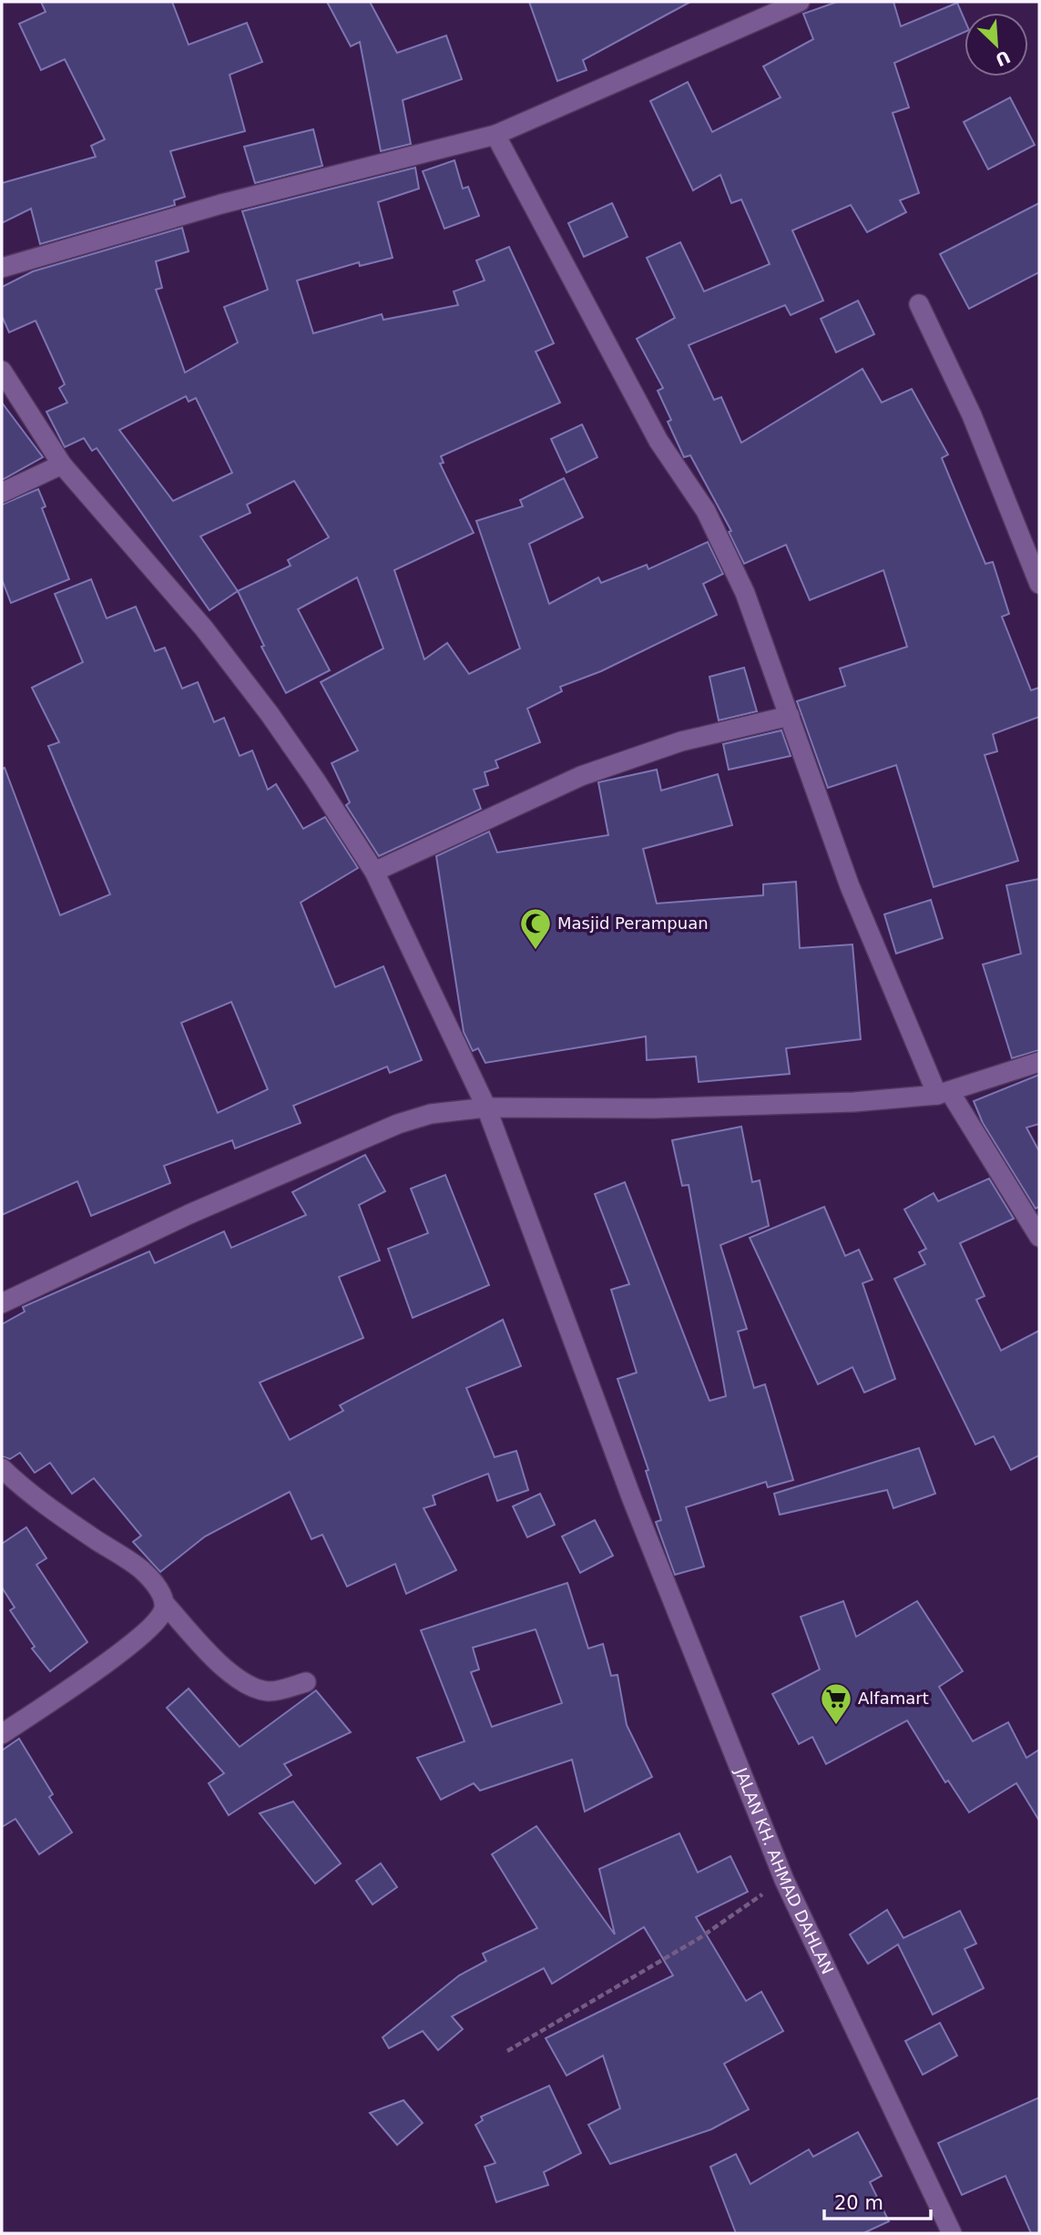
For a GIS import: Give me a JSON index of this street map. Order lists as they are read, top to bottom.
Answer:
{
  "streets": {
    "street": ["JALAN KH. AHMAD DAHLAN"]
  },
  "places": {
    "mosque": ["Masjid Perampuan"],
    "supermarket": ["Alfamart"]
  },
  "scale_bar": "20 m",
  "north": "bottom right"
}
